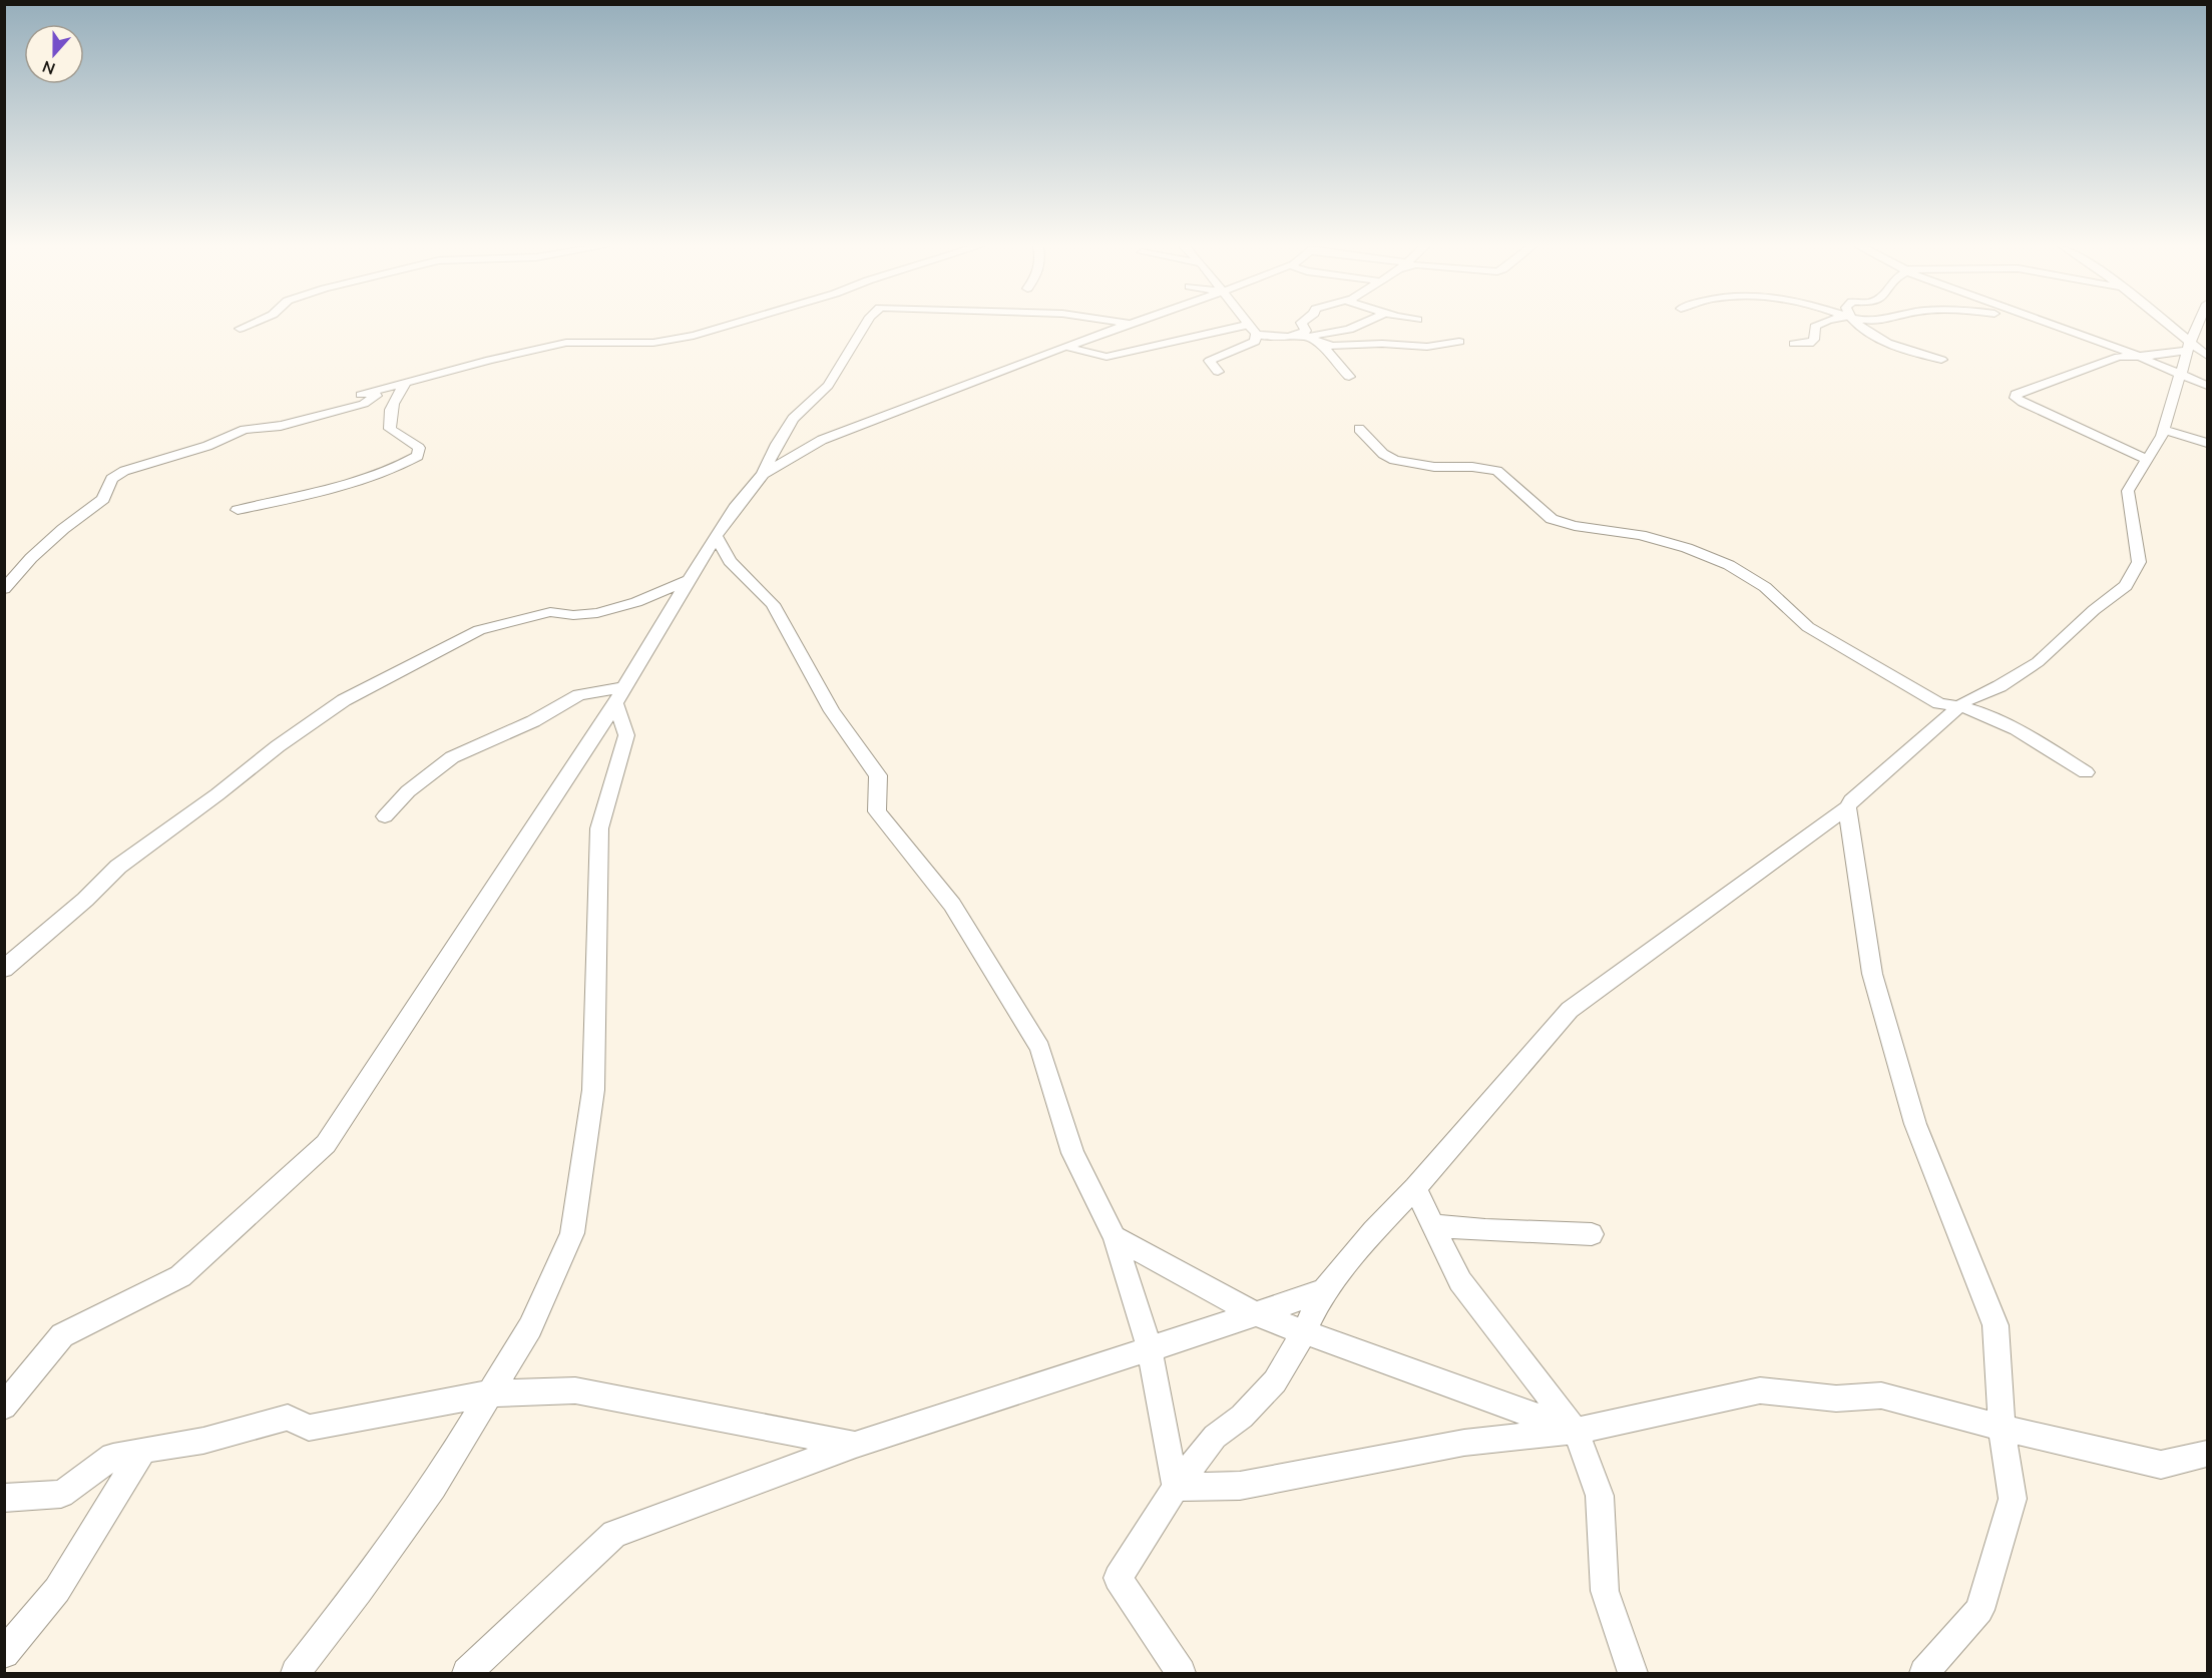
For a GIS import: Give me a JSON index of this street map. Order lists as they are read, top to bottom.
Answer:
{
  "north": "bottom"
}
